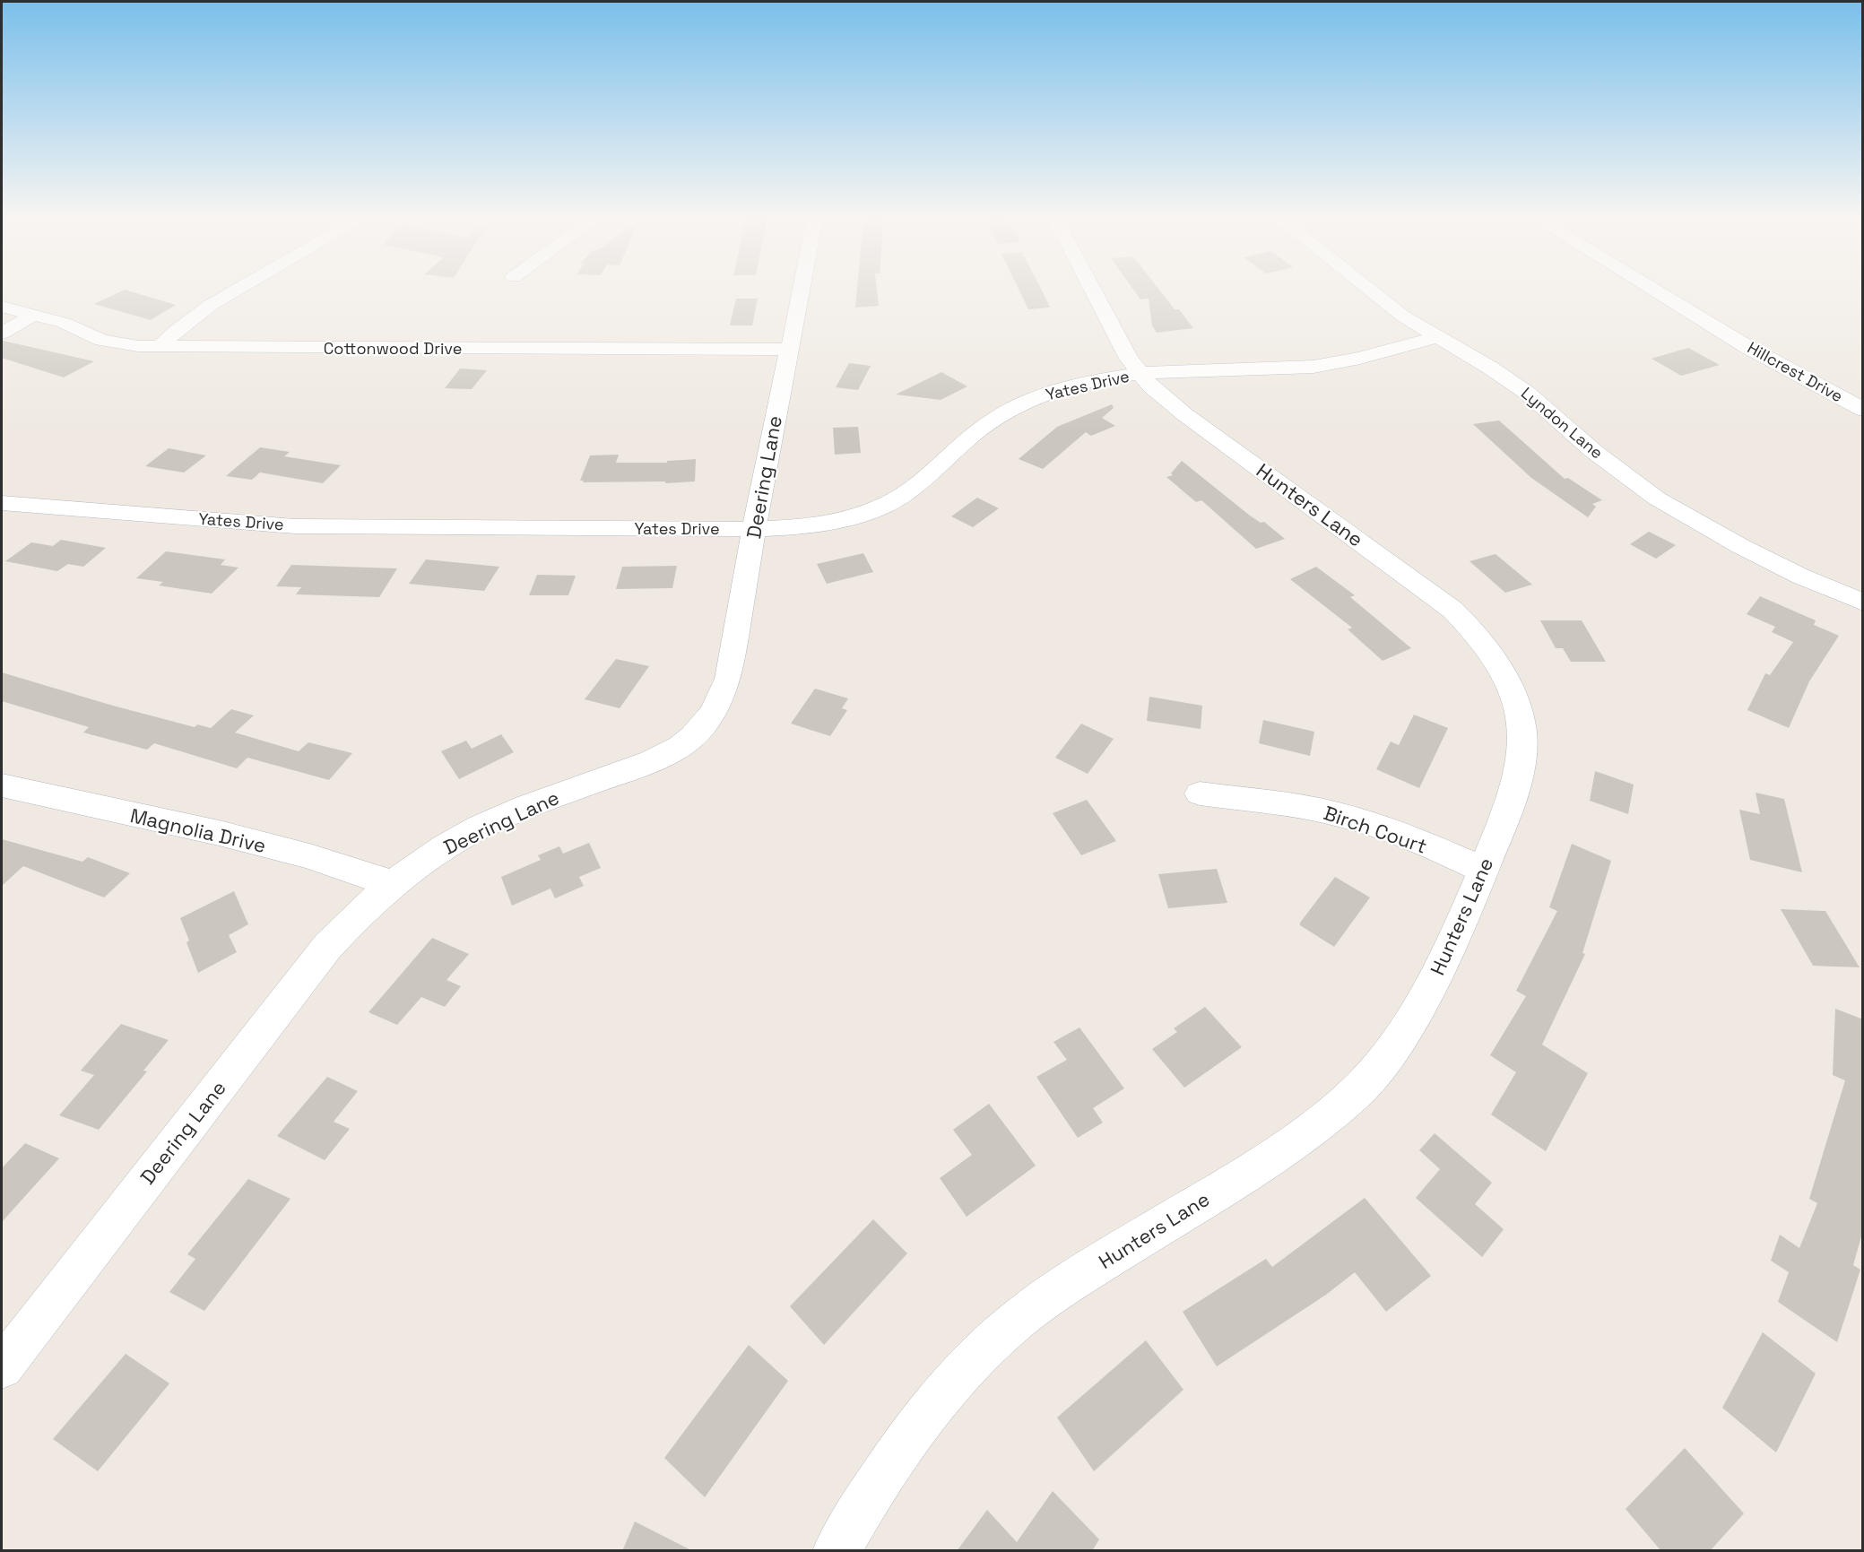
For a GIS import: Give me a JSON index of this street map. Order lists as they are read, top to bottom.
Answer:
{
  "streets": {
    "street": [
      "Cottonwood Drive",
      "Hillcrest Drive",
      "Yates Drive",
      "Lyndon Lane",
      "Deering Lane",
      "Hunters Lane",
      "Birch Court",
      "Magnolia Drive"
    ]
  },
  "crossings": [
    ["Cottonwood Drive", "Deering Lane"],
    ["Yates Drive", "Lyndon Lane"],
    ["Yates Drive", "Deering Lane"],
    ["Yates Drive", "Hunters Lane"],
    ["Deering Lane", "Magnolia Drive"],
    ["Hunters Lane", "Birch Court"]
  ]
}
